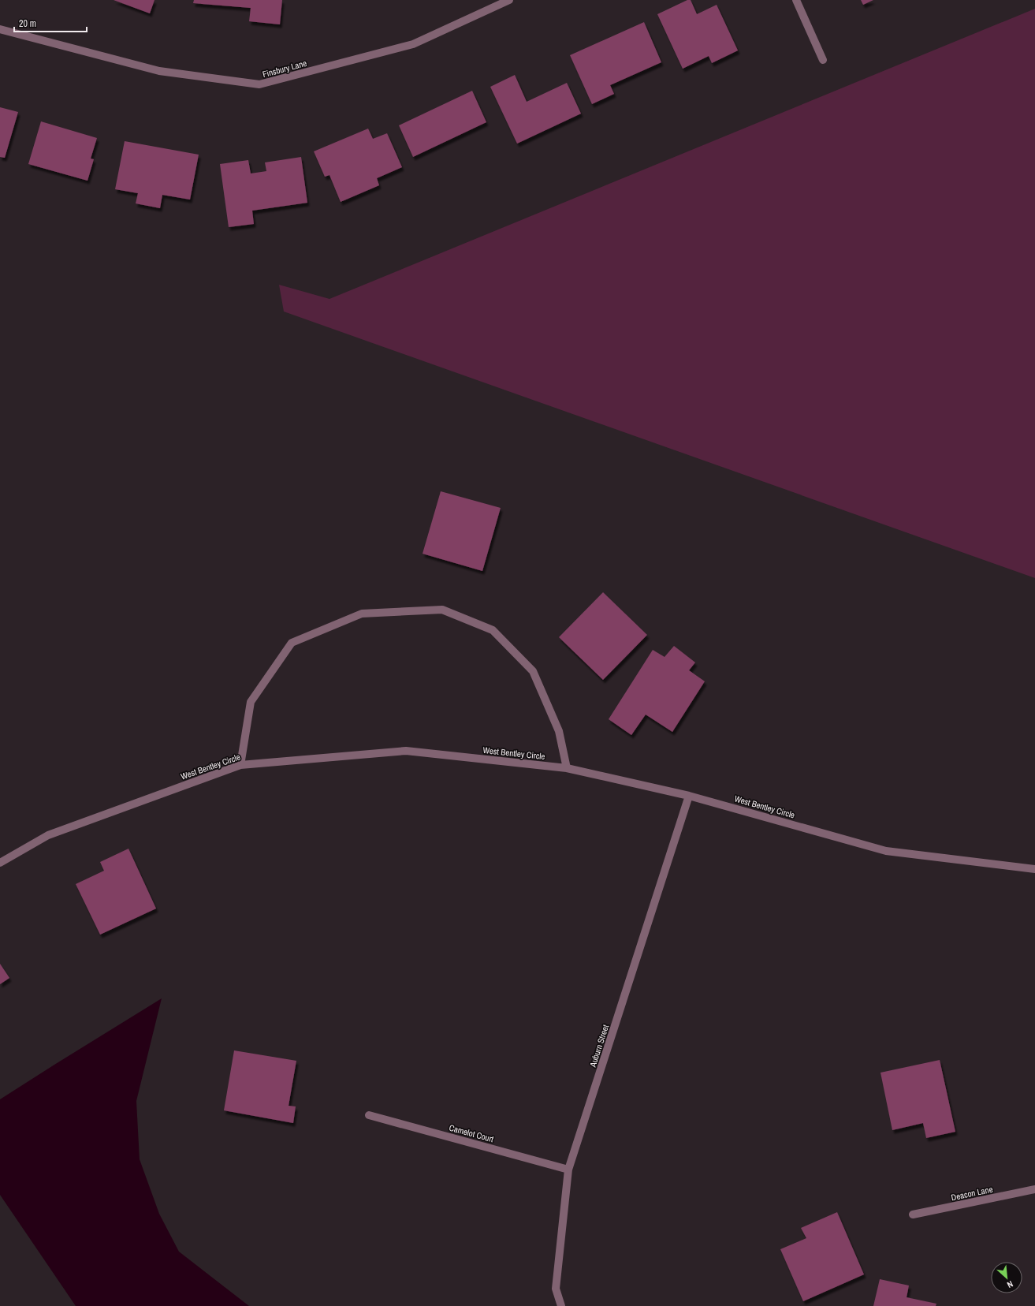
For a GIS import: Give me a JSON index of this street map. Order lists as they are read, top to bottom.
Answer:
{
  "streets": {
    "street": [
      "Finsbury Lane",
      "West Bentley Circle",
      "Auburn Street",
      "Camelot Court",
      "Deacon Lane"
    ]
  },
  "crossings": [
    ["West Bentley Circle", "Auburn Street"],
    ["Auburn Street", "Camelot Court"]
  ],
  "scale_bar": "20 m",
  "north": "bottom right"
}
